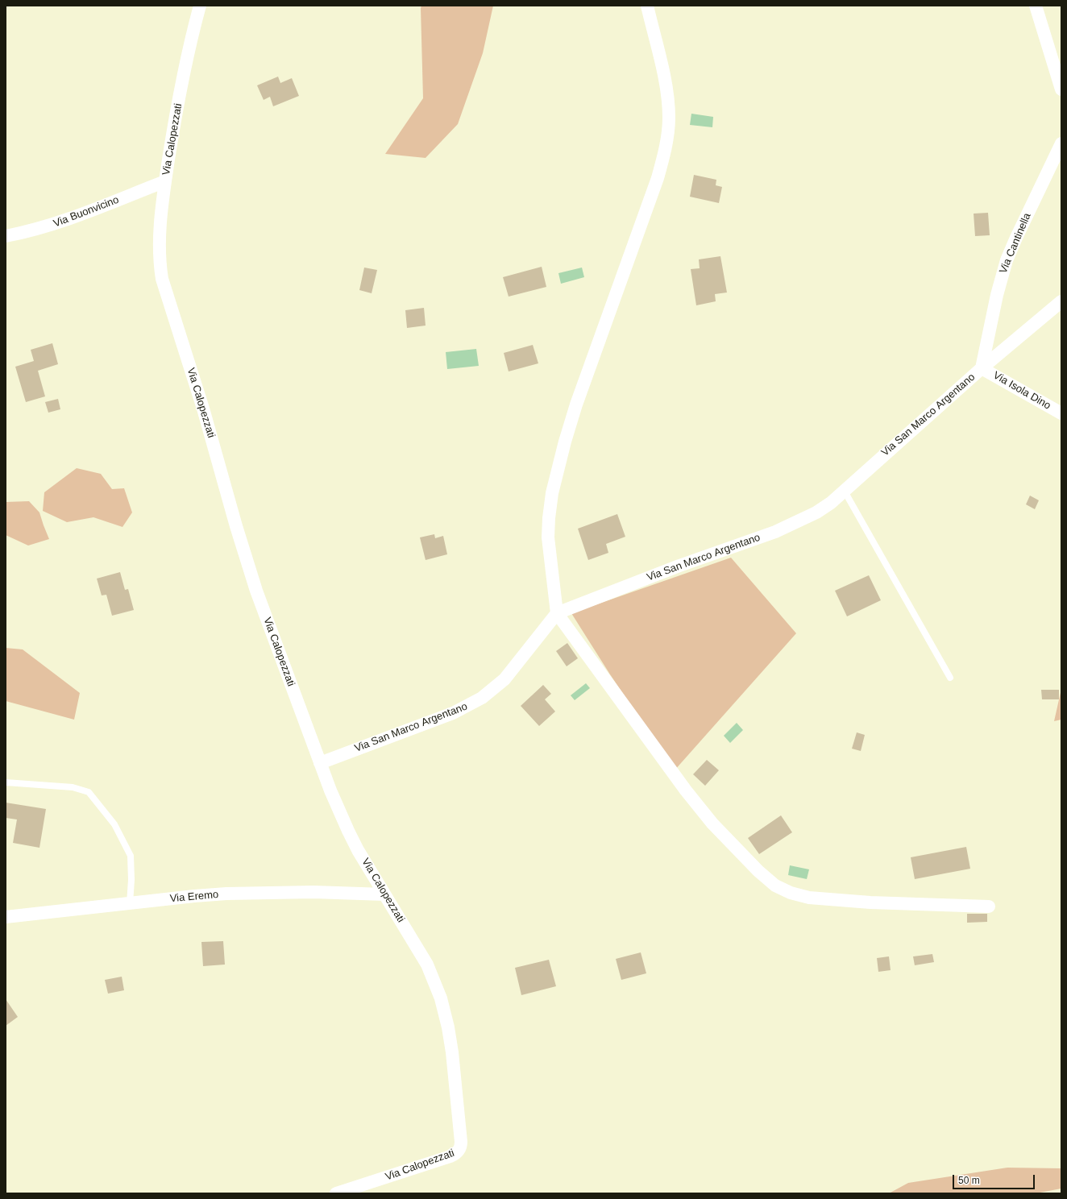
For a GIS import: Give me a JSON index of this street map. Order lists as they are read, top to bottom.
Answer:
{
  "streets": {
    "street": [
      "Via Calopezzati",
      "Via Buonvicino",
      "Via Cantinella",
      "Via Isola Dino",
      "Via San Marco Argentano",
      "Via Eremo"
    ]
  },
  "crossings": [
    ["Via Calopezzati", "Via Buonvicino"],
    ["Via Calopezzati", "Via San Marco Argentano"],
    ["Via Calopezzati", "Via Eremo"],
    ["Via Cantinella", "Via Isola Dino"],
    ["Via Cantinella", "Via San Marco Argentano"],
    ["Via Isola Dino", "Via San Marco Argentano"]
  ],
  "scale_bar": "50 m"
}
